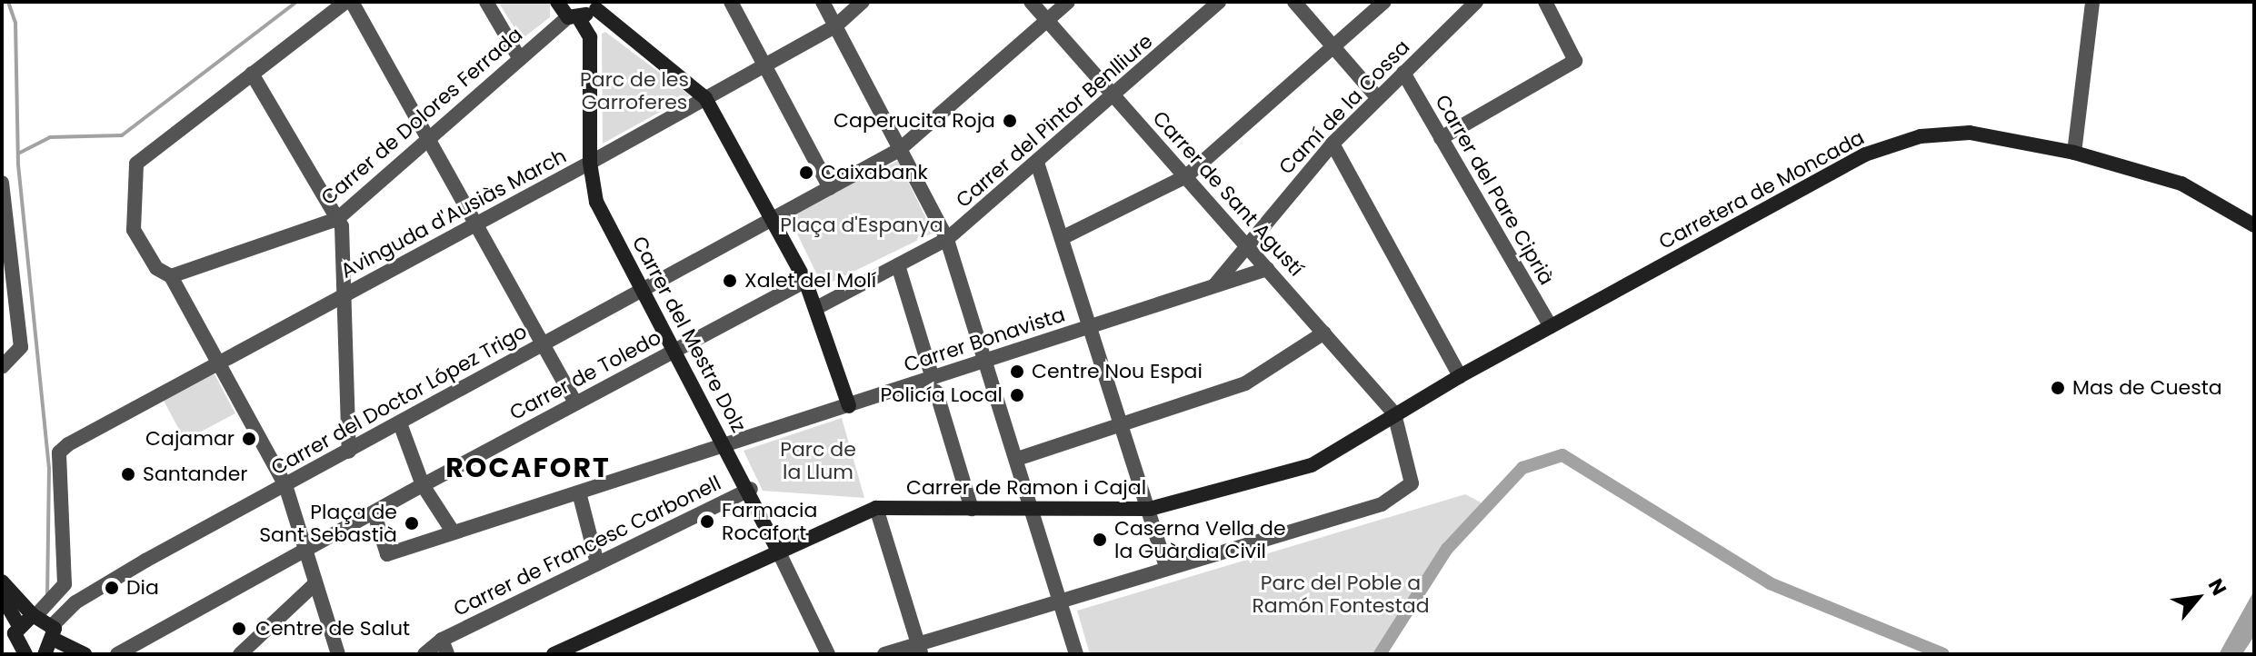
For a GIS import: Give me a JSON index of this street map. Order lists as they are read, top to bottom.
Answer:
{
  "streets": {
    "street": [
      "Camí de la Cossa",
      "Carrer de Dolores Ferrada",
      "Carrer del Pintor Benlliure",
      "Carrer del Pare Ciprià",
      "Carretera de Moncada",
      "Carrer de Sant Agustí",
      "Avinguda d'Ausiàs March",
      "Carrer del Mestre Dolz",
      "Carrer Bonavista",
      "Carrer de Toledo",
      "Carrer del Doctor López Trigo",
      "Carrer de Ramon i Cajal",
      "Carrer de Francesc Carbonell"
    ]
  },
  "crossings": [
    ["Camí de la Cossa", "Carrer del Pare Ciprià"],
    ["Camí de la Cossa", "Carrer de Sant Agustí"],
    ["Carrer de Dolores Ferrada", "Carrer del Mestre Dolz"],
    ["Carrer del Pintor Benlliure", "Carrer de Sant Agustí"],
    ["Carrer del Pare Ciprià", "Carretera de Moncada"],
    ["Carretera de Moncada", "Carrer de Sant Agustí"],
    ["Carretera de Moncada", "Carrer de Ramon i Cajal"],
    ["Carrer de Sant Agustí", "Carrer Bonavista"],
    ["Carrer de Sant Agustí", "Carrer de Ramon i Cajal"],
    ["Avinguda d'Ausiàs March", "Carrer del Mestre Dolz"],
    ["Carrer del Mestre Dolz", "Carrer Bonavista"],
    ["Carrer del Mestre Dolz", "Carrer de Toledo"],
    ["Carrer del Mestre Dolz", "Carrer del Doctor López Trigo"],
    ["Carrer del Mestre Dolz", "Carrer de Ramon i Cajal"],
    ["Carrer del Mestre Dolz", "Carrer de Francesc Carbonell"]
  ],
  "districts": ["ROCAFORT"],
  "parks": [
    "Parc de les Garroferes",
    "Plaça d'Espanya",
    "Parc de la Llum",
    "Parc del Poble a Ramón Fontestad"
  ],
  "places": [
    "Caperucita Roja",
    "Caixabank",
    "Xalet del Molí",
    "Centre Nou Espai",
    "Mas de Cuesta",
    "Policía Local",
    "Cajamar",
    "Santander",
    "Farmacia Rocafort",
    "Plaça de Sant Sebastià",
    "Caserna Vella de la Guàrdia Civil",
    "Dia",
    "Centre de Salut"
  ],
  "north": "top right"
}
